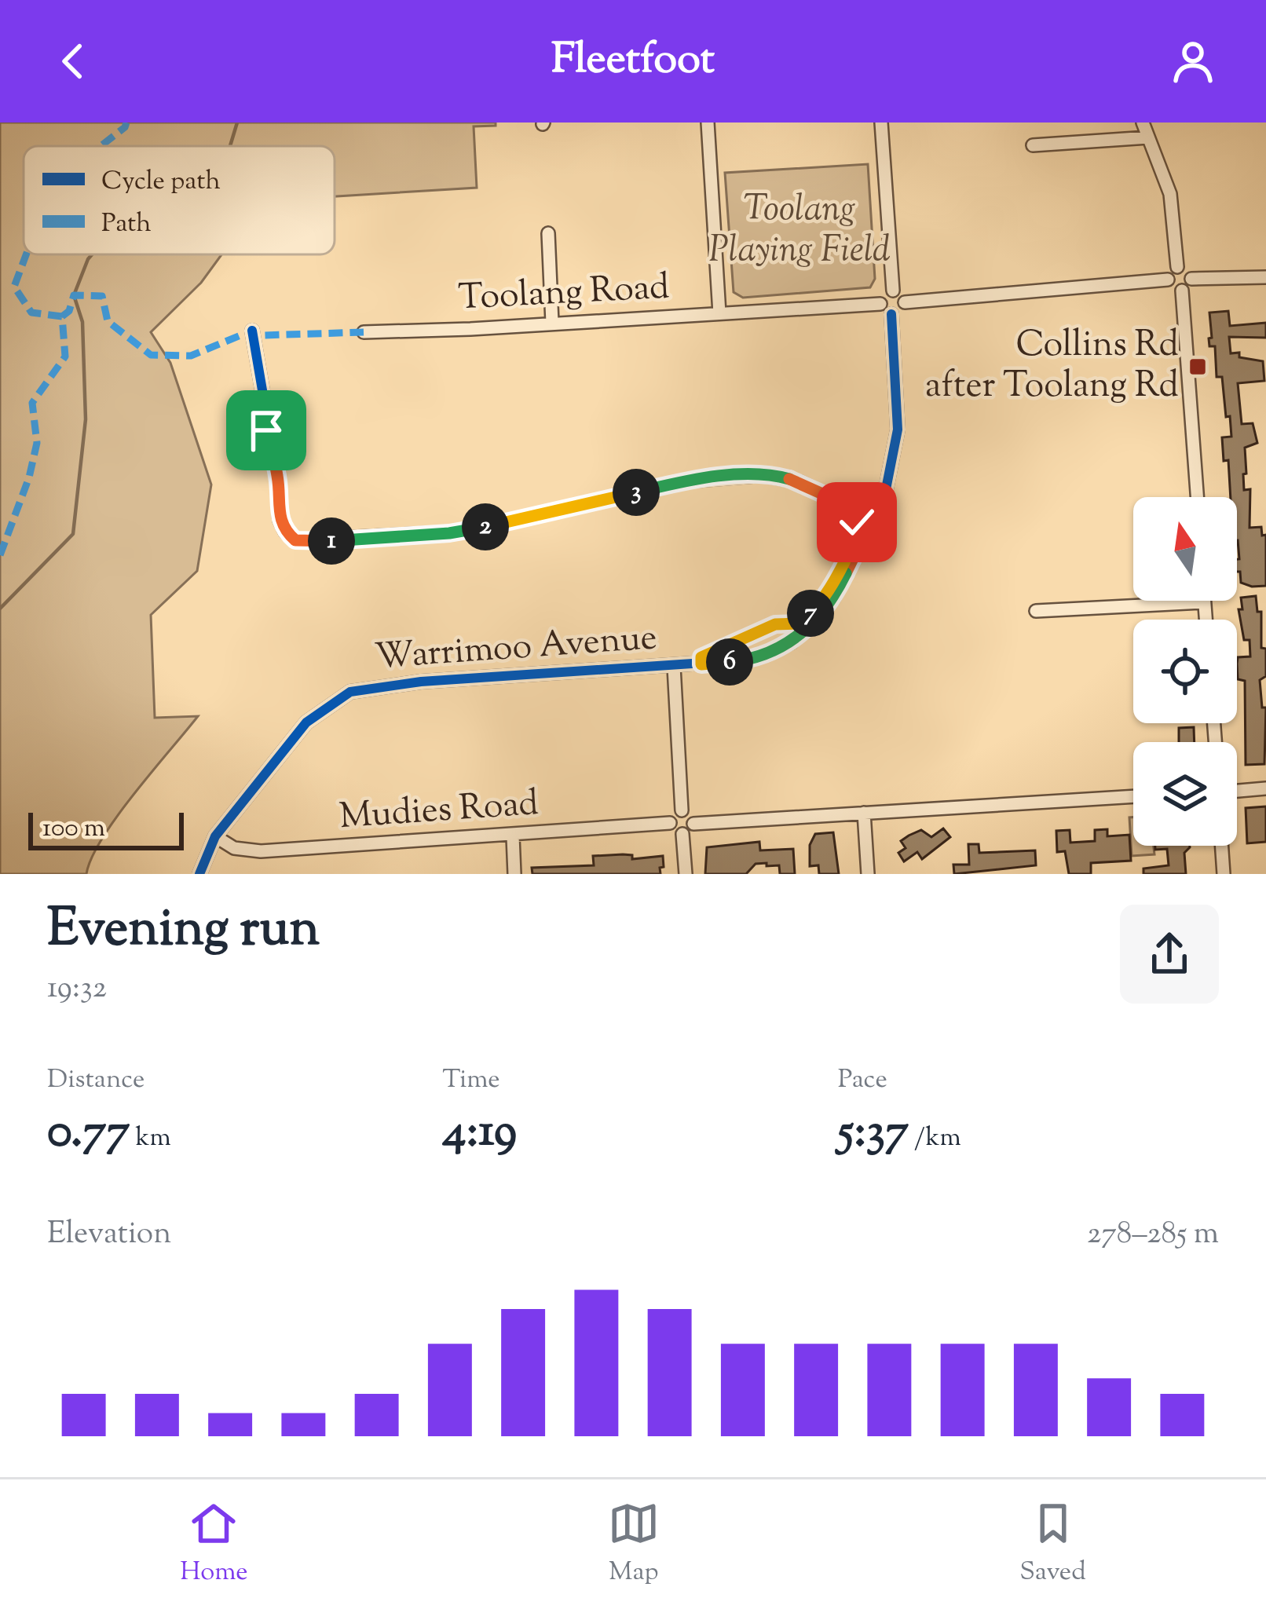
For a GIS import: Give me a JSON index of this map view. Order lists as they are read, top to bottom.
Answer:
{
  "streets": {
    "street": ["Toolang Road", "Warrimoo Avenue", "Mudies Road"]
  },
  "crossings": [
    ["Toolang Road", "Warrimoo Avenue"],
    ["Warrimoo Avenue", "Mudies Road"]
  ],
  "parks": ["Toolang Playing Field"],
  "places": {
    "transit": ["Collins Rd after Toolang Rd"]
  },
  "legend": ["Cycle path", "Path"],
  "scale_bar": "100 m",
  "north": "top",
  "page": {
    "header": "Fleetfoot",
    "pins": [
      "3",
      "2",
      "1",
      "7",
      "6"
    ],
    "scale": "100 m",
    "heading": ["Evening run", "19:32"],
    "stats": [
      ["Distance", "0.77 km"],
      ["Time", "4:19"],
      ["Pace", "5:37 /km"]
    ],
    "chart": ["Elevation", "278–285 m"],
    "tabs": ["Home", "Map", "Saved"]
  }
}
